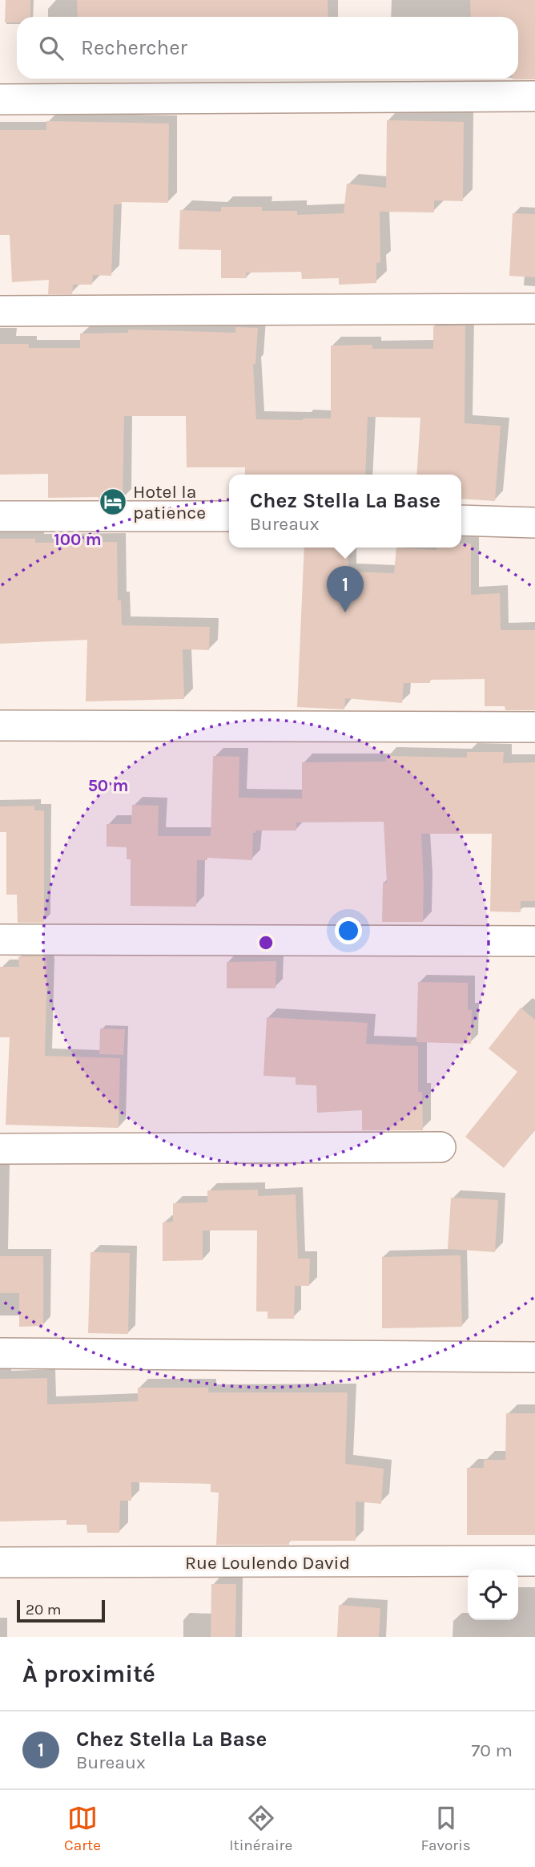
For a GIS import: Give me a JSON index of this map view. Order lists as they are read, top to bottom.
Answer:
{
  "streets": {
    "street": ["Rue Loulendo David"]
  },
  "places": {
    "hotel": ["Hotel la patience"]
  },
  "scale_bar": "20 m",
  "page": {
    "search": "Rechercher",
    "popup": ["Chez Stella La Base", "Bureaux"],
    "pins": "1",
    "scale": "20 m",
    "heading": "À proximité",
    "list": [
      {
        "mark": "1",
        "name": "Chez Stella La Base",
        "note": "Bureaux",
        "value": "70 m"
      }
    ],
    "nav": ["Carte", "Itinéraire", "Favoris"]
  },
  "rings": ["100 m", "50 m"]
}
